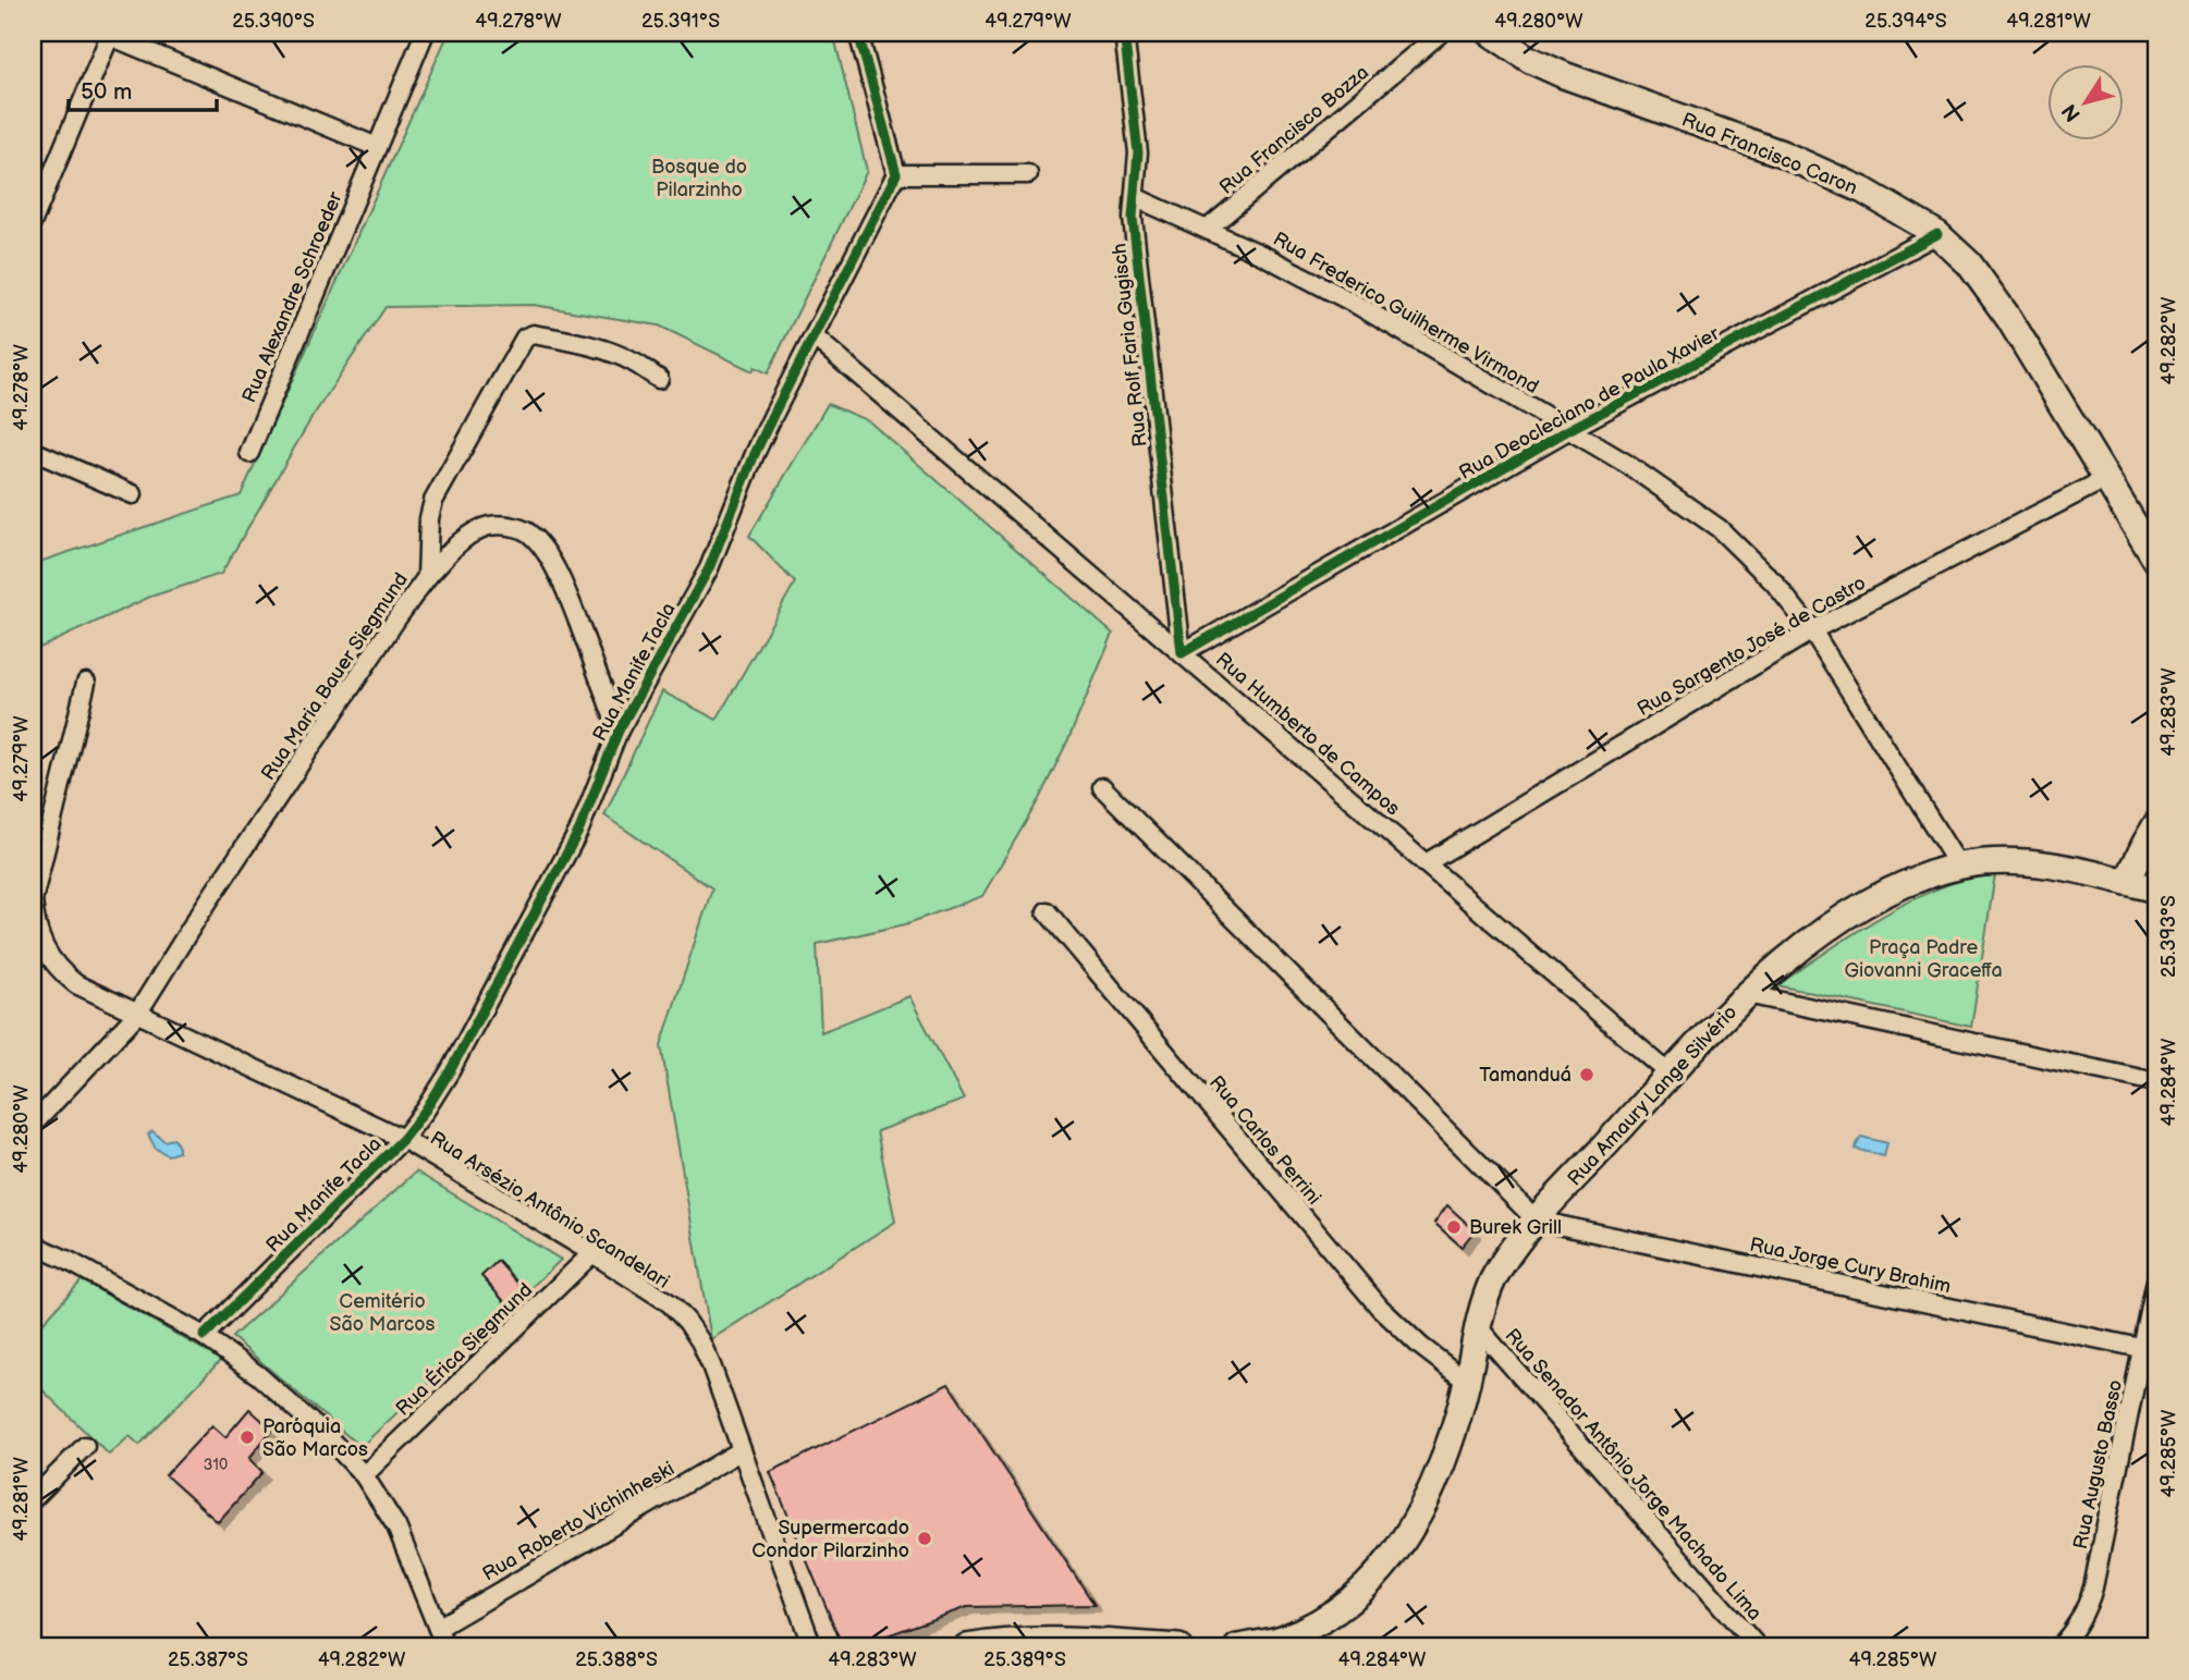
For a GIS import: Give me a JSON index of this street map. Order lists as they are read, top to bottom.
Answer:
{
  "streets": {
    "main road": ["Rua Francisco Caron", "Rua Amaury Lange Silvério"],
    "street": [
      "Rua Francisco Bozza",
      "Rua Alexandre Schroeder",
      "Rua Frederico Guilherme Virmond",
      "Rua Rolf Faria Gugisch",
      "Rua Deocleciano de Paula Xavier",
      "Rua Sargento José de Castro",
      "Rua Manife Tacla",
      "Rua Maria Bauer Siegmund",
      "Rua Humberto de Campos",
      "Rua Carlos Perrini",
      "Rua Arsézio Antônio Scandelari",
      "Rua Jorge Cury Brahim",
      "Rua Érica Siegmund",
      "Rua Augusto Basso",
      "Rua Senador Antônio Jorge Machado Lima",
      "Rua Roberto Vichinheski"
    ]
  },
  "crossings": [
    ["Rua Francisco Bozza", "Rua Frederico Guilherme Virmond"],
    ["Rua Francisco Caron", "Rua Deocleciano de Paula Xavier"],
    ["Rua Francisco Caron", "Rua Sargento José de Castro"],
    ["Rua Frederico Guilherme Virmond", "Rua Rolf Faria Gugisch"],
    ["Rua Frederico Guilherme Virmond", "Rua Deocleciano de Paula Xavier"],
    ["Rua Frederico Guilherme Virmond", "Rua Sargento José de Castro"],
    ["Rua Frederico Guilherme Virmond", "Rua Amaury Lange Silvério"],
    ["Rua Rolf Faria Gugisch", "Rua Deocleciano de Paula Xavier"],
    ["Rua Rolf Faria Gugisch", "Rua Humberto de Campos"],
    ["Rua Deocleciano de Paula Xavier", "Rua Humberto de Campos"],
    ["Rua Sargento José de Castro", "Rua Humberto de Campos"],
    ["Rua Manife Tacla", "Rua Humberto de Campos"],
    ["Rua Manife Tacla", "Rua Arsézio Antônio Scandelari"],
    ["Rua Maria Bauer Siegmund", "Rua Arsézio Antônio Scandelari"],
    ["Rua Humberto de Campos", "Rua Amaury Lange Silvério"],
    ["Rua Amaury Lange Silvério", "Rua Carlos Perrini"],
    ["Rua Amaury Lange Silvério", "Rua Jorge Cury Brahim"],
    ["Rua Amaury Lange Silvério", "Rua Senador Antônio Jorge Machado Lima"],
    ["Rua Arsézio Antônio Scandelari", "Rua Érica Siegmund"],
    ["Rua Arsézio Antônio Scandelari", "Rua Roberto Vichinheski"],
    ["Rua Jorge Cury Brahim", "Rua Augusto Basso"]
  ],
  "parks": ["Bosque do Pilarzinho", "Praça Padre Giovanni Graceffa", "Cemitério São Marcos"],
  "places": [
    "Tamanduá",
    "Burek Grill",
    "Paróquia São Marcos",
    "Supermercado Condor Pilarzinho"
  ],
  "house_numbers": ["310"],
  "scale_bar": "50 m",
  "north": "bottom left",
  "coordinates": [
    "25.390°S",
    "49.278°W",
    "25.391°S",
    "49.279°W",
    "49.280°W",
    "25.394°S",
    "49.281°W",
    "49.282°W",
    "49.283°W",
    "25.393°S",
    "49.284°W",
    "49.285°W",
    "25.387°S",
    "25.388°S",
    "25.389°S"
  ]
}
